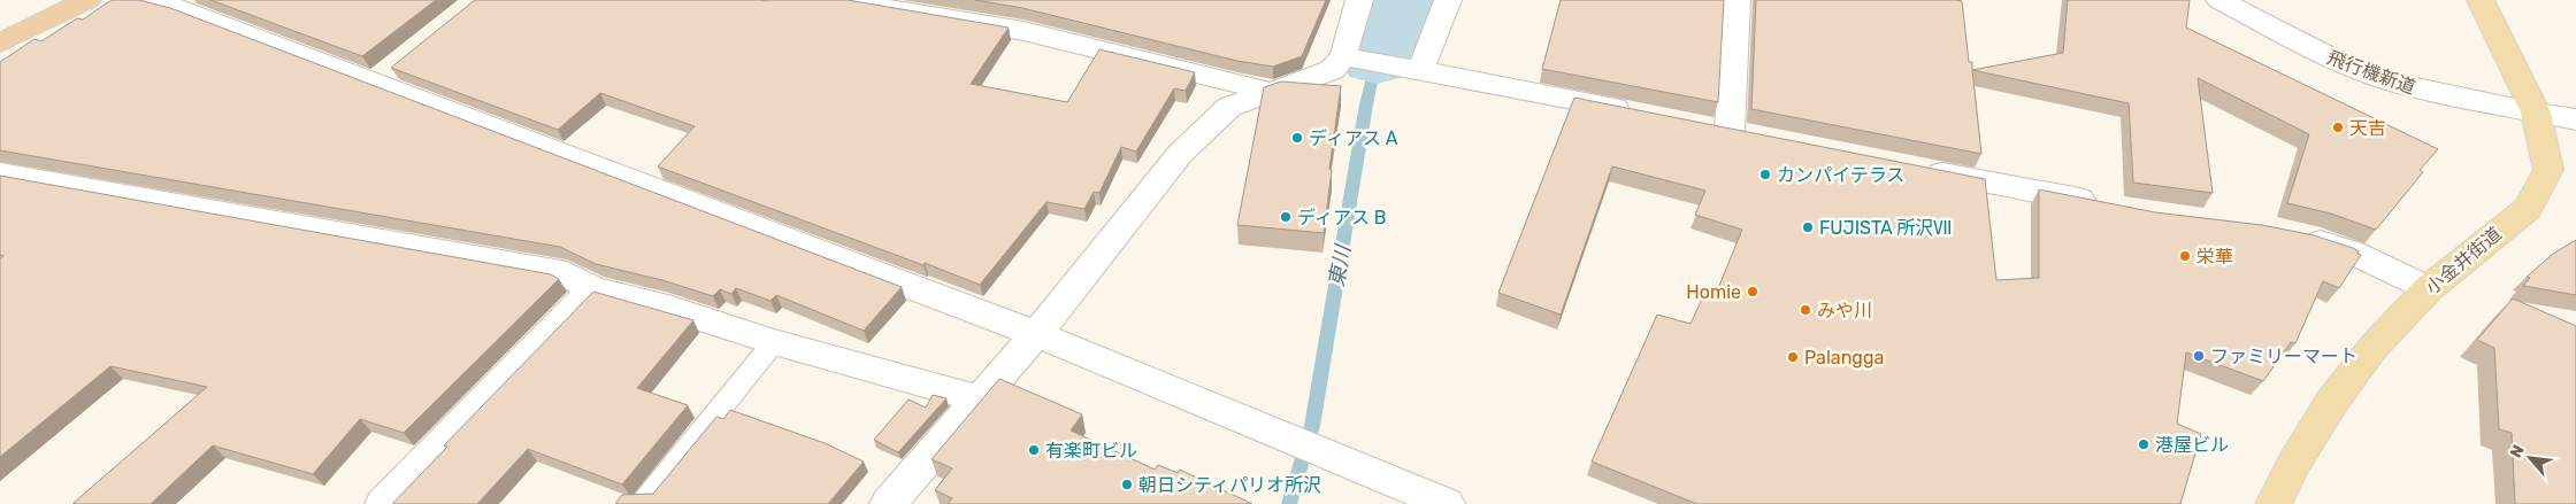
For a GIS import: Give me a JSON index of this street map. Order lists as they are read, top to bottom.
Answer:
{
  "streets": {
    "main road": ["小金井街道"],
    "street": ["飛行機新道"]
  },
  "crossings": [
    ["飛行機新道", "小金井街道"]
  ],
  "water": ["東川"],
  "places": [
    "天吉",
    "ディアス A",
    "カンパイテラス",
    "ディアス B",
    "FUJISTA 所沢Ⅶ",
    "栄華",
    "Homie",
    "みや川",
    "ファミリーマート",
    "Palangga",
    "港屋ビル",
    "有楽町ビル",
    "朝日シティパリオ所沢"
  ],
  "north": "top left"
}
